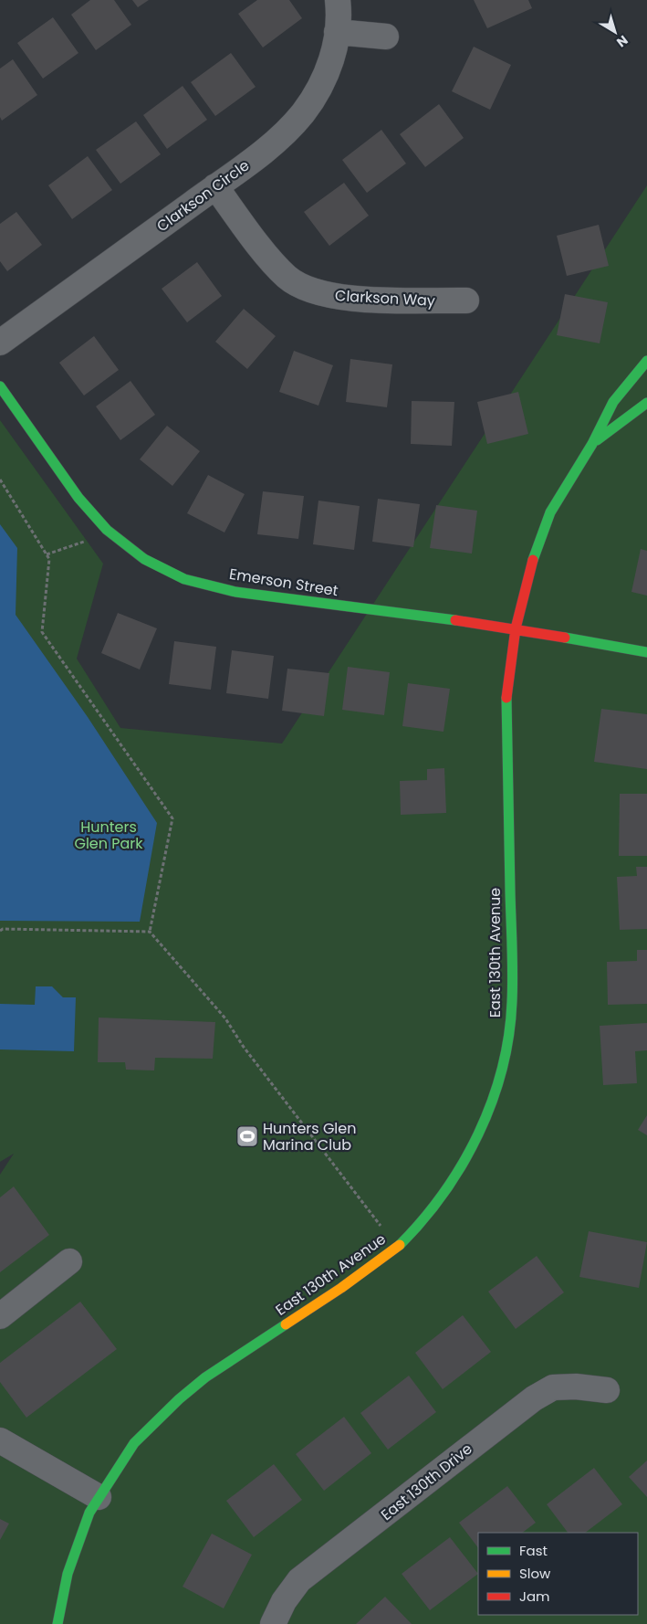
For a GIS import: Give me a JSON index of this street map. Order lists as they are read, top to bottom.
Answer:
{
  "streets": {
    "street": [
      "Clarkson Circle",
      "Clarkson Way",
      "Emerson Street",
      "East 130th Avenue",
      "East 130th Drive"
    ]
  },
  "crossings": [
    ["Clarkson Circle", "Clarkson Way"],
    ["Emerson Street", "East 130th Avenue"]
  ],
  "parks": ["Hunters Glen Park"],
  "places": {
    "sports": ["Hunters Glen Marina Club"]
  },
  "legend": ["Fast", "Slow", "Jam"],
  "north": "bottom right"
}
